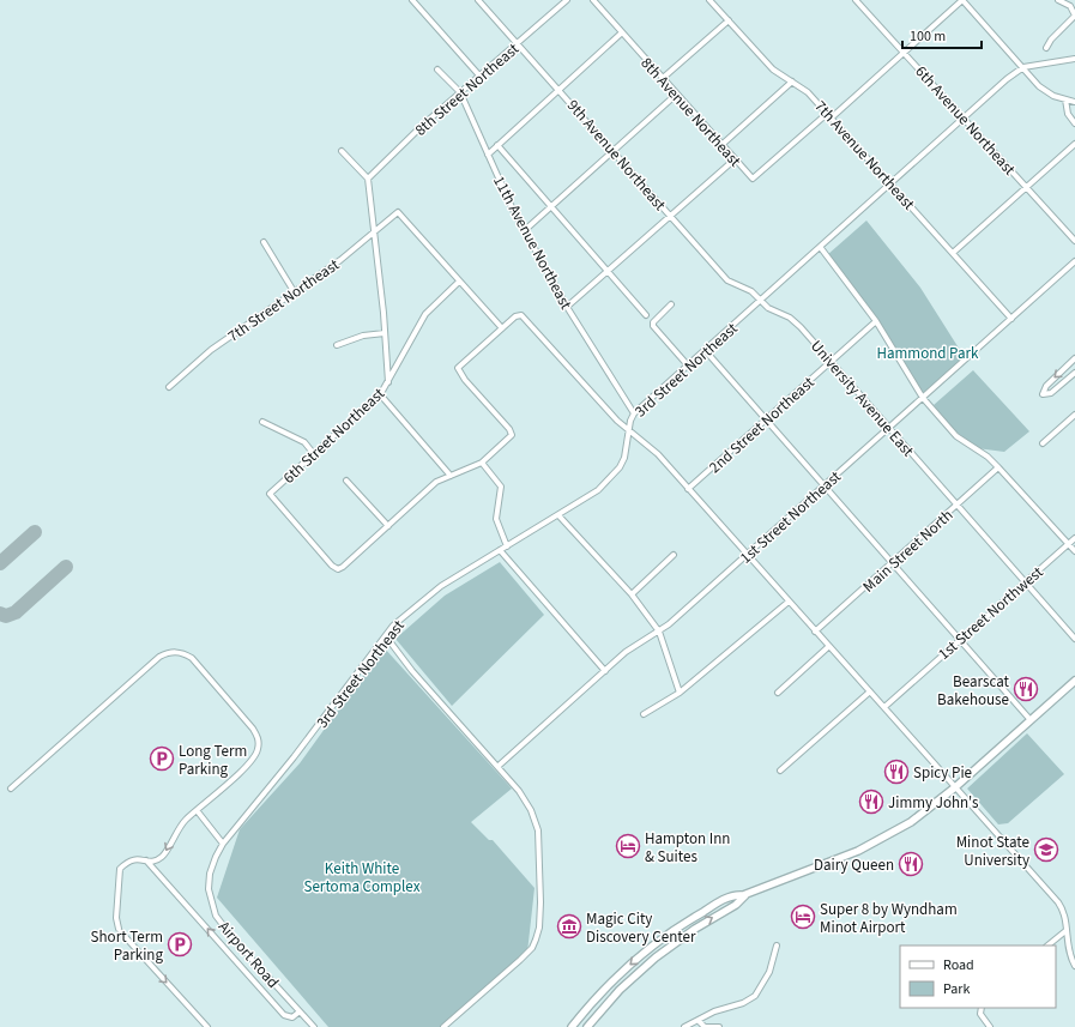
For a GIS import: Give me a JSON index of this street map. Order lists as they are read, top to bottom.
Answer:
{
  "streets": {
    "street": [
      "8th Street Northeast",
      "8th Avenue Northeast",
      "6th Avenue Northeast",
      "9th Avenue Northeast",
      "7th Avenue Northeast",
      "11th Avenue Northeast",
      "7th Street Northeast",
      "3rd Street Northeast",
      "University Avenue East",
      "2nd Street Northeast",
      "6th Street Northeast",
      "1st Street Northeast",
      "Main Street North",
      "1st Street Northwest",
      "Airport Road"
    ]
  },
  "crossings": [
    ["8th Street Northeast", "9th Avenue Northeast"],
    ["8th Street Northeast", "11th Avenue Northeast"],
    ["8th Avenue Northeast", "7th Avenue Northeast"],
    ["6th Avenue Northeast", "3rd Street Northeast"],
    ["9th Avenue Northeast", "3rd Street Northeast"],
    ["9th Avenue Northeast", "University Avenue East"],
    ["7th Avenue Northeast", "3rd Street Northeast"],
    ["7th Avenue Northeast", "1st Street Northeast"],
    ["11th Avenue Northeast", "3rd Street Northeast"],
    ["7th Street Northeast", "6th Street Northeast"],
    ["3rd Street Northeast", "University Avenue East"],
    ["3rd Street Northeast", "Airport Road"],
    ["University Avenue East", "2nd Street Northeast"],
    ["University Avenue East", "1st Street Northeast"],
    ["University Avenue East", "Main Street North"],
    ["University Avenue East", "1st Street Northwest"]
  ],
  "parks": ["Hammond Park", "Keith White Sertoma Complex"],
  "places": {
    "restaurant": [
      "Bearscat Bakehouse",
      "Spicy Pie",
      "Jimmy John's",
      "Dairy Queen"
    ],
    "parking": ["Long Term Parking", "Short Term Parking"],
    "hotel": ["Hampton Inn & Suites", "Super 8 by Wyndham Minot Airport"],
    "school or university": ["Minot State University"],
    "museum": ["Magic City Discovery Center"]
  },
  "legend": ["Road", "Park"],
  "scale_bar": "100 m"
}
